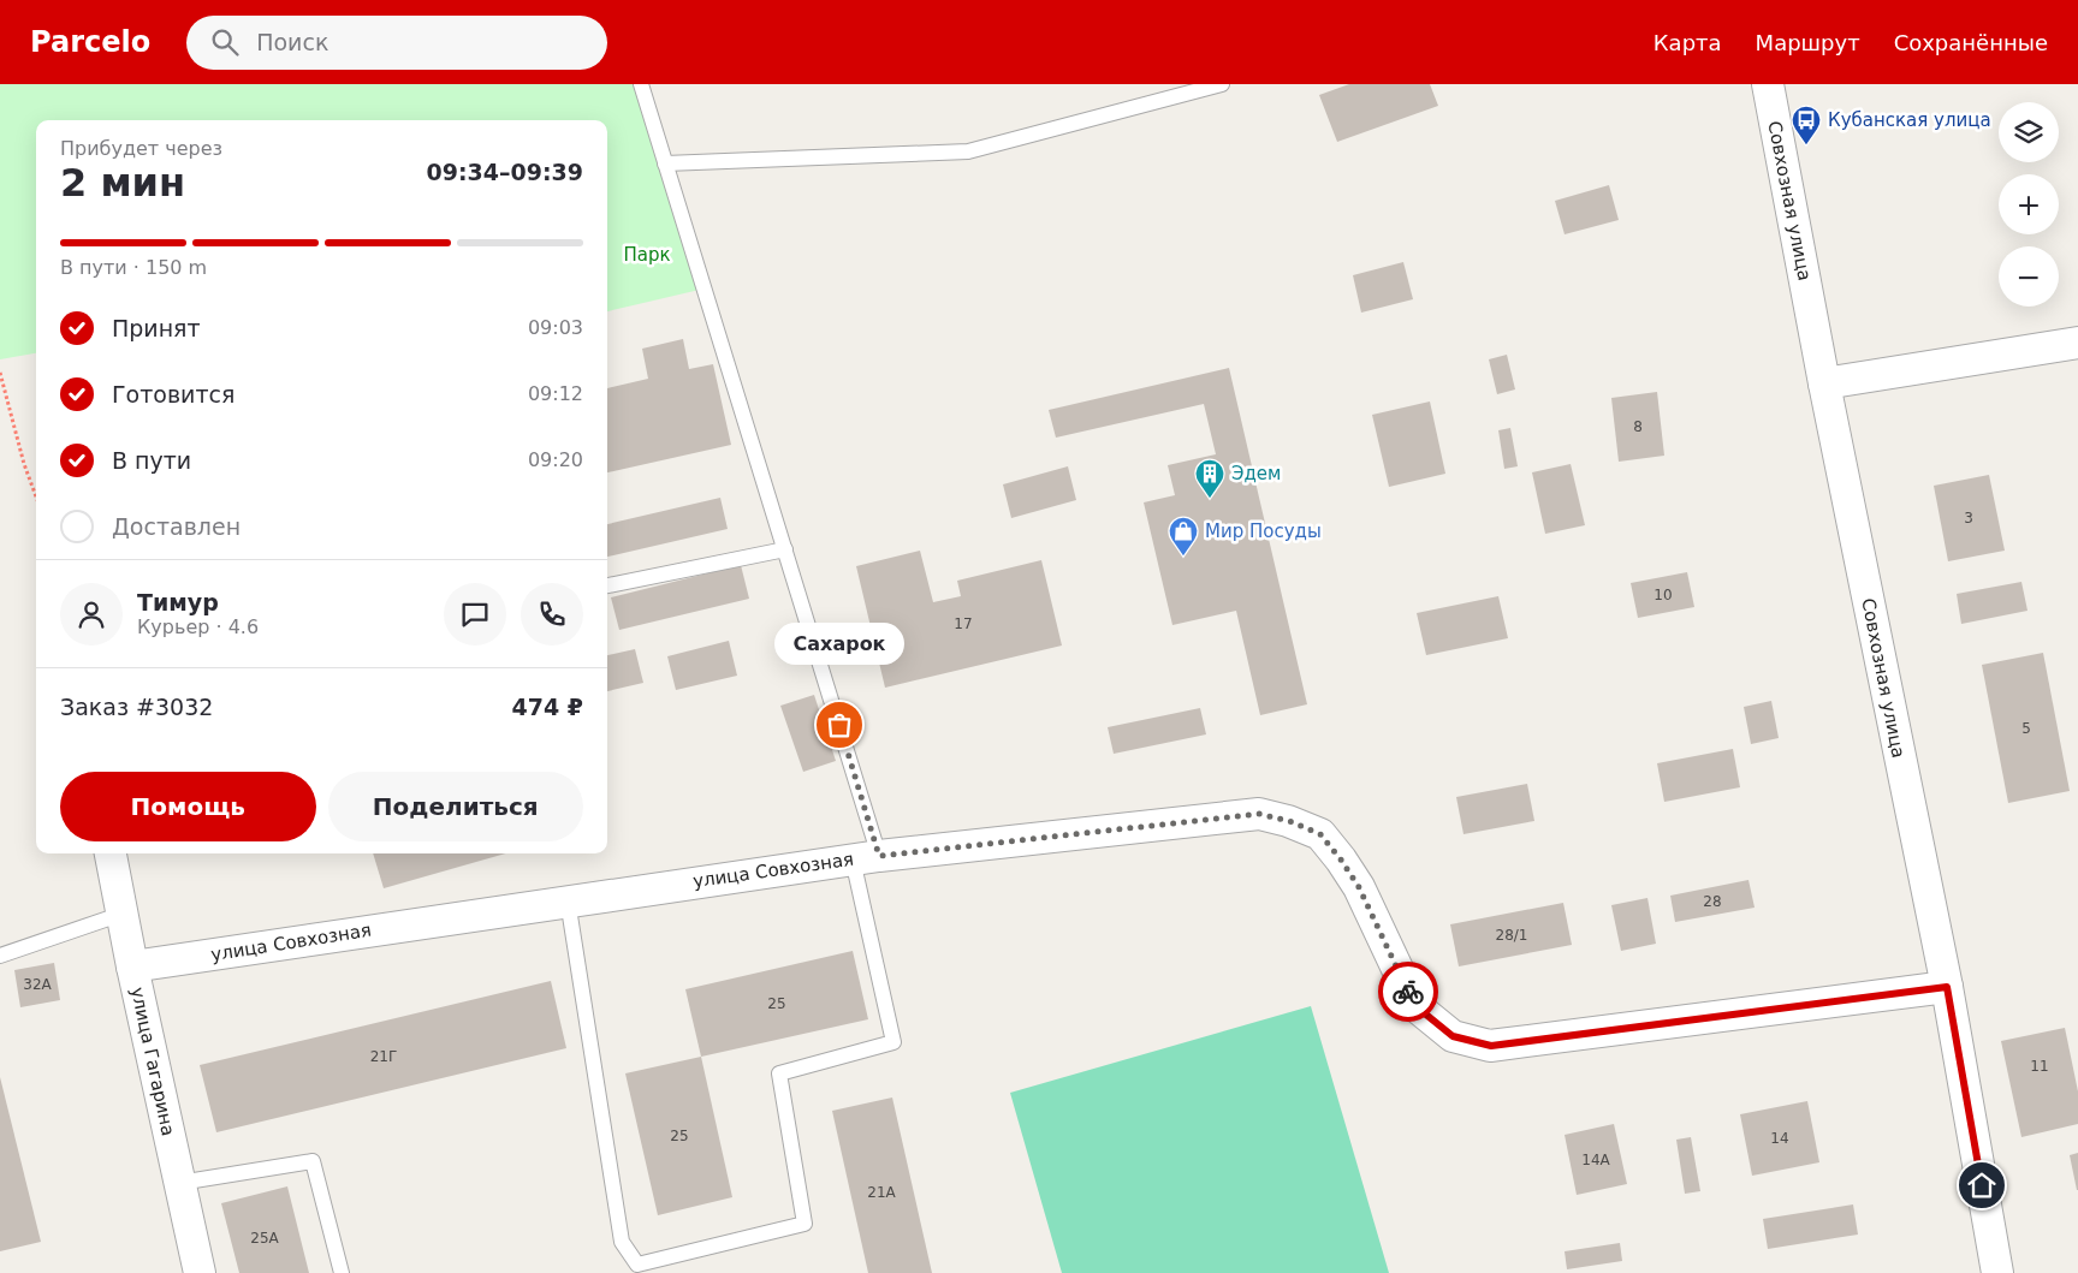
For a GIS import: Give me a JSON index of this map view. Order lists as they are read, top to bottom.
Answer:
{
  "streets": {
    "street": ["Совхозная улица", "улица Совхозная", "улица Гагарина"]
  },
  "crossings": [
    ["Совхозная улица", "улица Совхозная"],
    ["улица Совхозная", "улица Гагарина"]
  ],
  "parks": ["Парк"],
  "places": {
    "bus stop": ["Кубанская улица"],
    "building": ["Эдем"],
    "shop": ["Мир Посуды"],
    "other": ["Сахарок"]
  },
  "house_numbers": [
    "8",
    "3",
    "10",
    "17",
    "5",
    "28",
    "28/1",
    "32А",
    "25",
    "21Г",
    "11",
    "25",
    "14",
    "14А",
    "21А",
    "25А"
  ],
  "page": {
    "header": "Parcelo",
    "search": "Поиск",
    "nav": ["Карта", "Маршрут", "Сохранённые"],
    "map_buttons": ["+", "−"],
    "heading": ["2 мин", "Прибудет через", "09:34–09:39"],
    "panel": [
      "Тимур",
      "Курьер · 4.6",
      "Заказ #3032",
      "474 ₽"
    ],
    "bar": "В пути · 150 m",
    "list": [
      ["Принят", "09:03"],
      ["Готовится", "09:12"],
      ["В пути", "09:20"],
      "Доставлен"
    ],
    "bubble": "Сахарок",
    "buttons": ["Помощь", "Поделиться"]
  }
}
